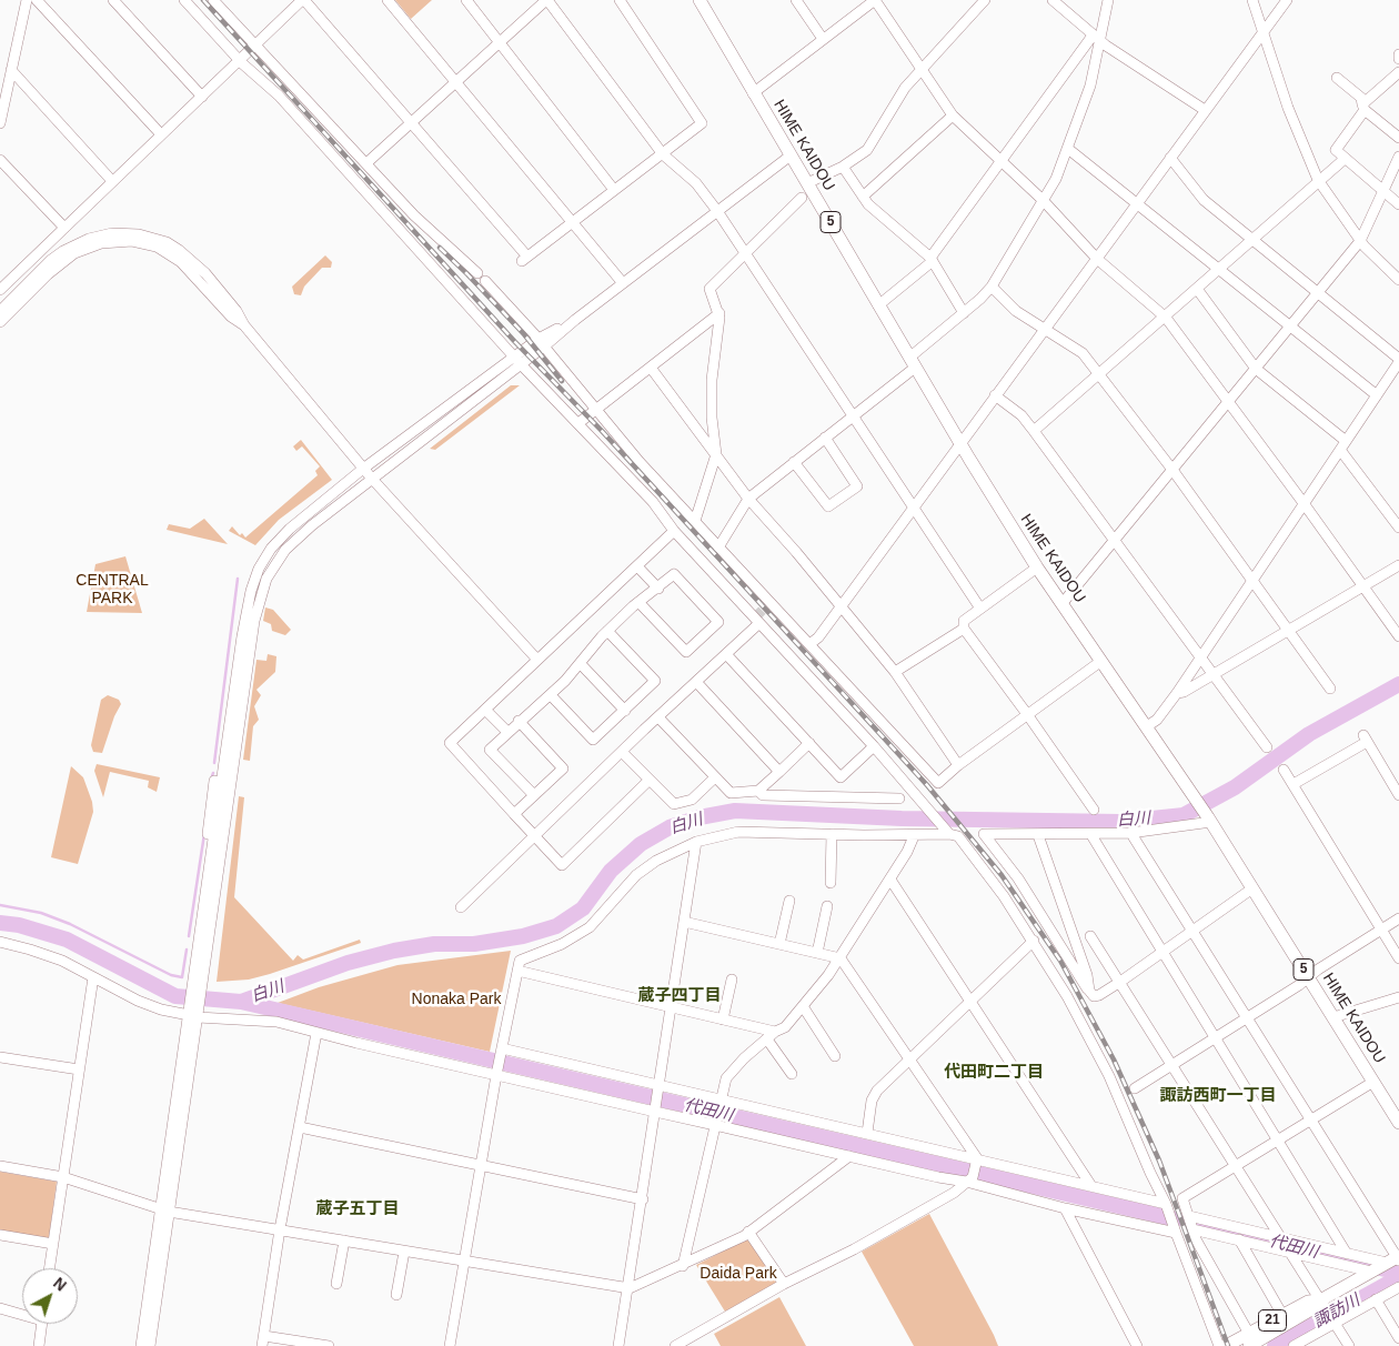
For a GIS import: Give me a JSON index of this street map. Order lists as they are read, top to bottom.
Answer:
{
  "streets": {
    "main road": ["HIME KAIDOU", "5", "21"]
  },
  "districts": [
    "蔵子四丁目",
    "代田町二丁目",
    "諏訪西町一丁目",
    "蔵子五丁目"
  ],
  "water": ["白川", "代田川", "諏訪川"],
  "parks": ["CENTRAL PARK", "Nonaka Park", "Daida Park"],
  "north": "top right"
}
